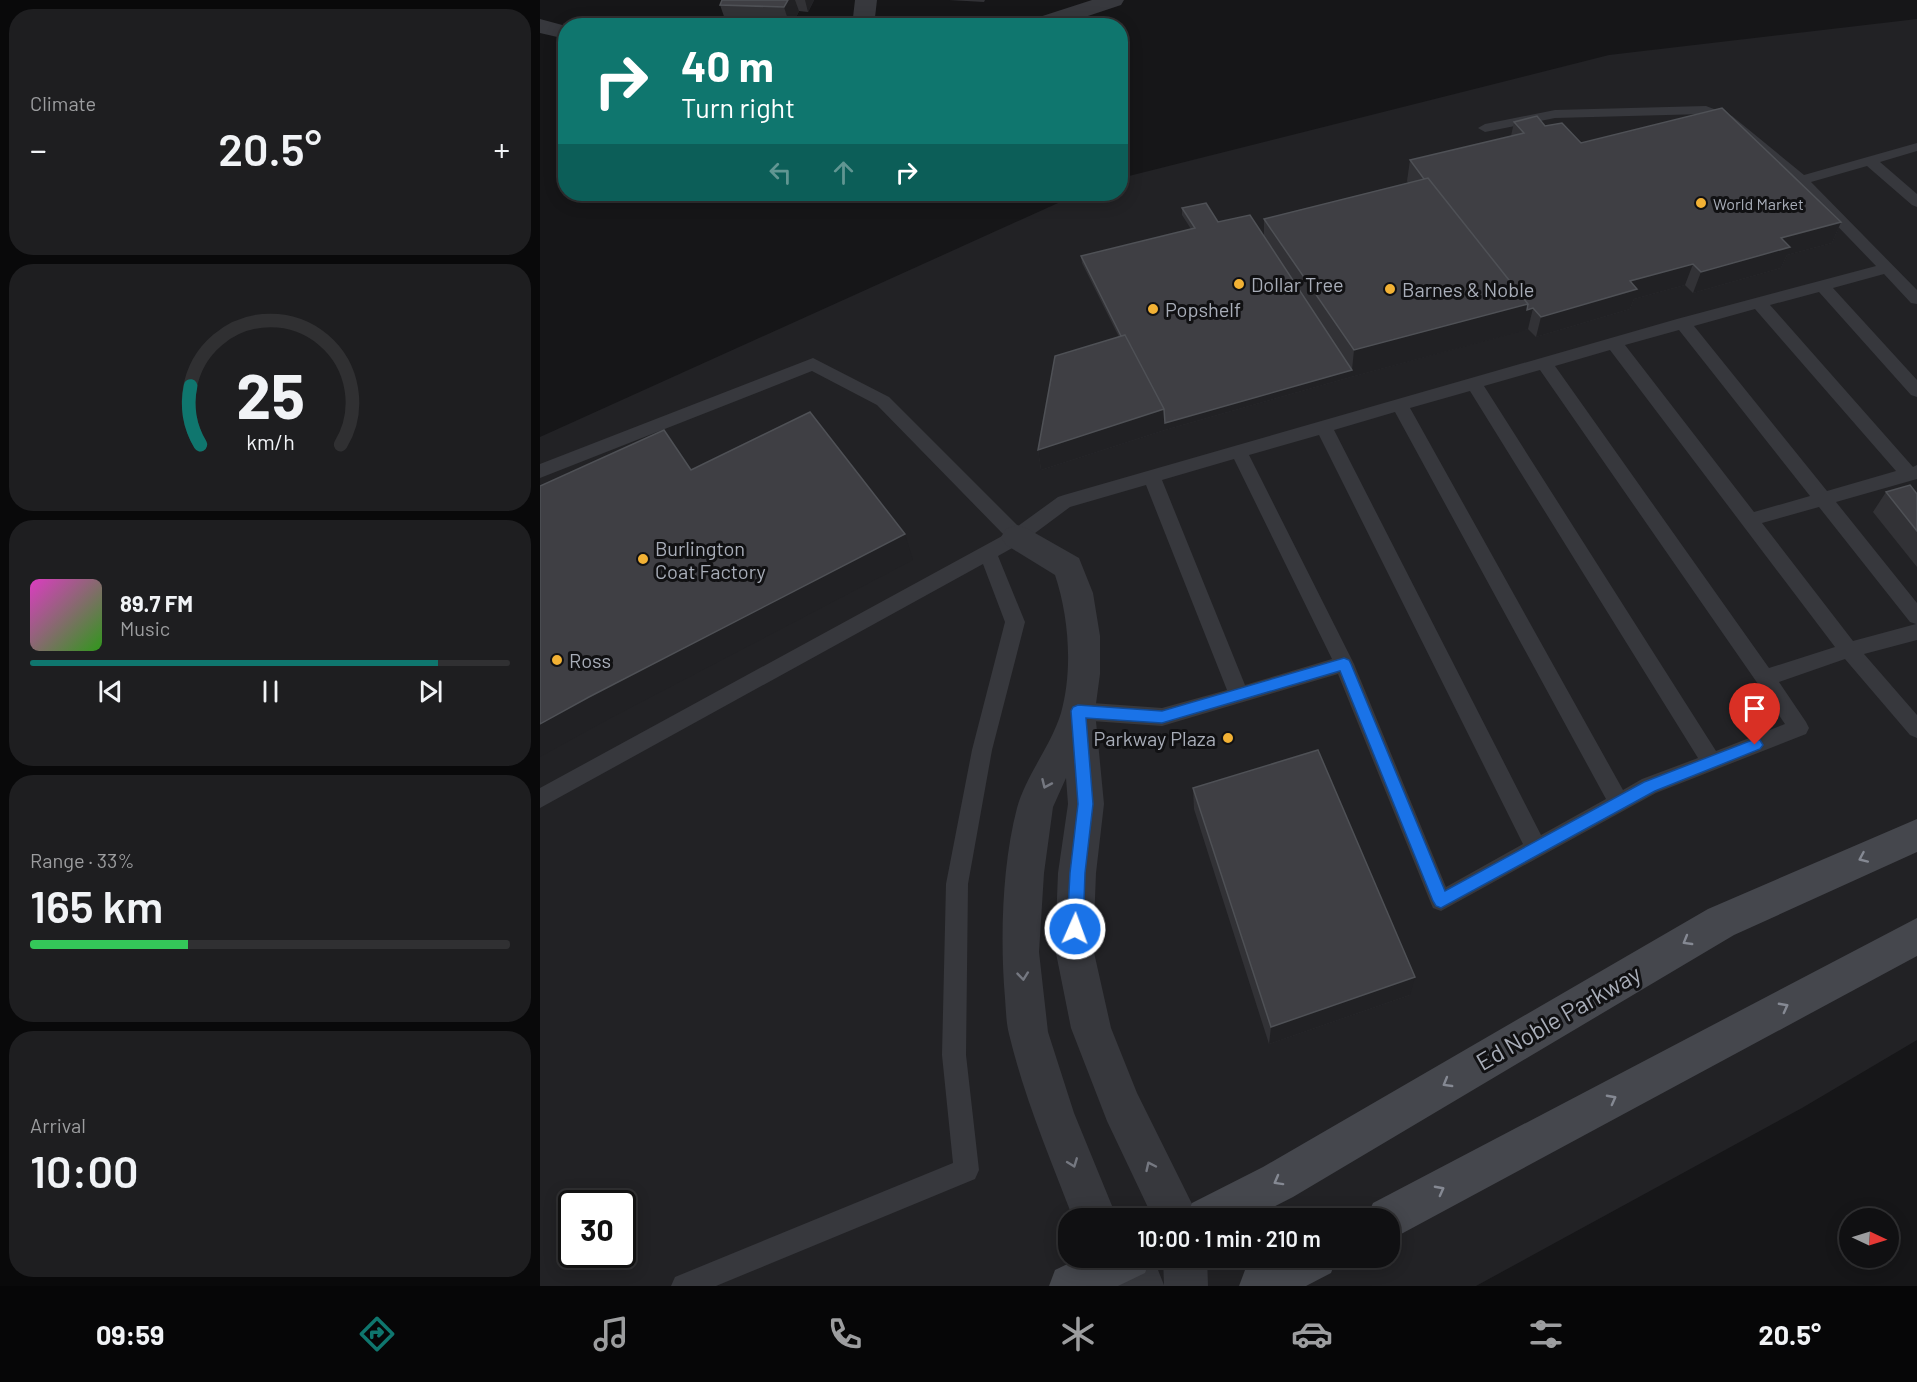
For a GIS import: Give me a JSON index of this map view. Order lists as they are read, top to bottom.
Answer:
{
  "streets": {
    "main road": ["Ed Noble Parkway"]
  },
  "places": [
    "World Market",
    "Dollar Tree",
    "Barnes & Noble",
    "Popshelf",
    "Burlington Coat Factory",
    "Ross",
    "Parkway Plaza"
  ],
  "north": "right",
  "page": {
    "tile": [
      "Climate",
      ["Range · 33%", "165 km"],
      ["Arrival", "10:00"]
    ],
    "turn": ["40 m", "Turn right"],
    "heat": ["−", "20.5°", "+"],
    "song": ["89.7 FM", "Music"],
    "limit": "30",
    "trip": "10:00 · 1 min · 210 m",
    "tabs": ["09:59", "20.5°"],
    "gauge": ["25", "km/h"]
  }
}
